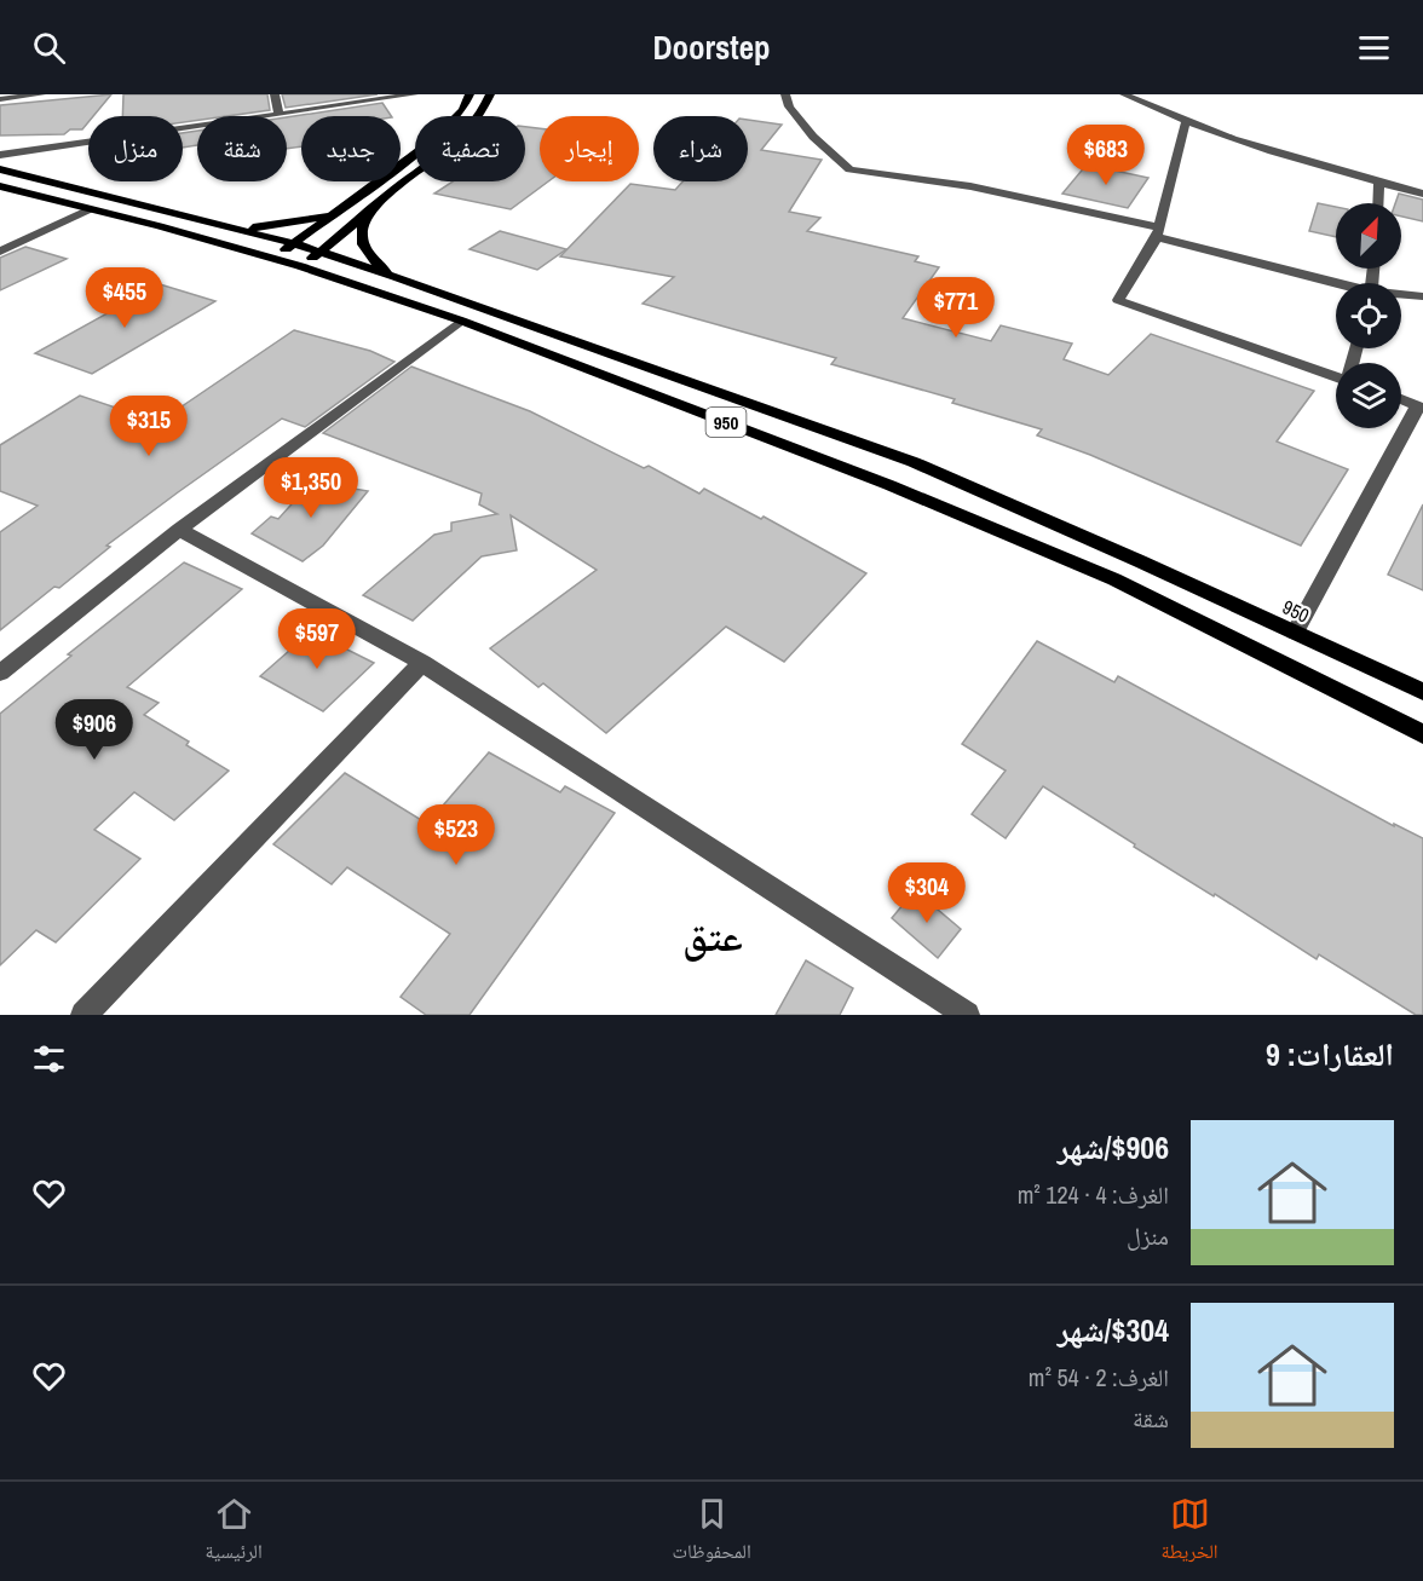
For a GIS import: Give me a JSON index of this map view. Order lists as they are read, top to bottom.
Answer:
{
  "streets": {
    "main road": ["950"]
  },
  "districts": ["عتق"],
  "north": "top right",
  "page": {
    "header": "Doorstep",
    "chip": [
      "شراء",
      "إيجار",
      "تصفية",
      "جديد",
      "شقة",
      "منزل"
    ],
    "price": [
      "$683",
      "$455",
      "$771",
      "$315",
      "$1,350",
      "$597",
      "$906",
      "$523",
      "$304"
    ],
    "heading": "العقارات: 9",
    "list": [
      {
        "name": "$906/شهر",
        "note": "الغرف: 4 · 124 m² · منزل"
      },
      {
        "name": "$304/شهر",
        "note": "الغرف: 2 · 54 m² · شقة"
      }
    ],
    "tabs": ["الخريطة", "المحفوظات", "الرئيسية"]
  }
}
